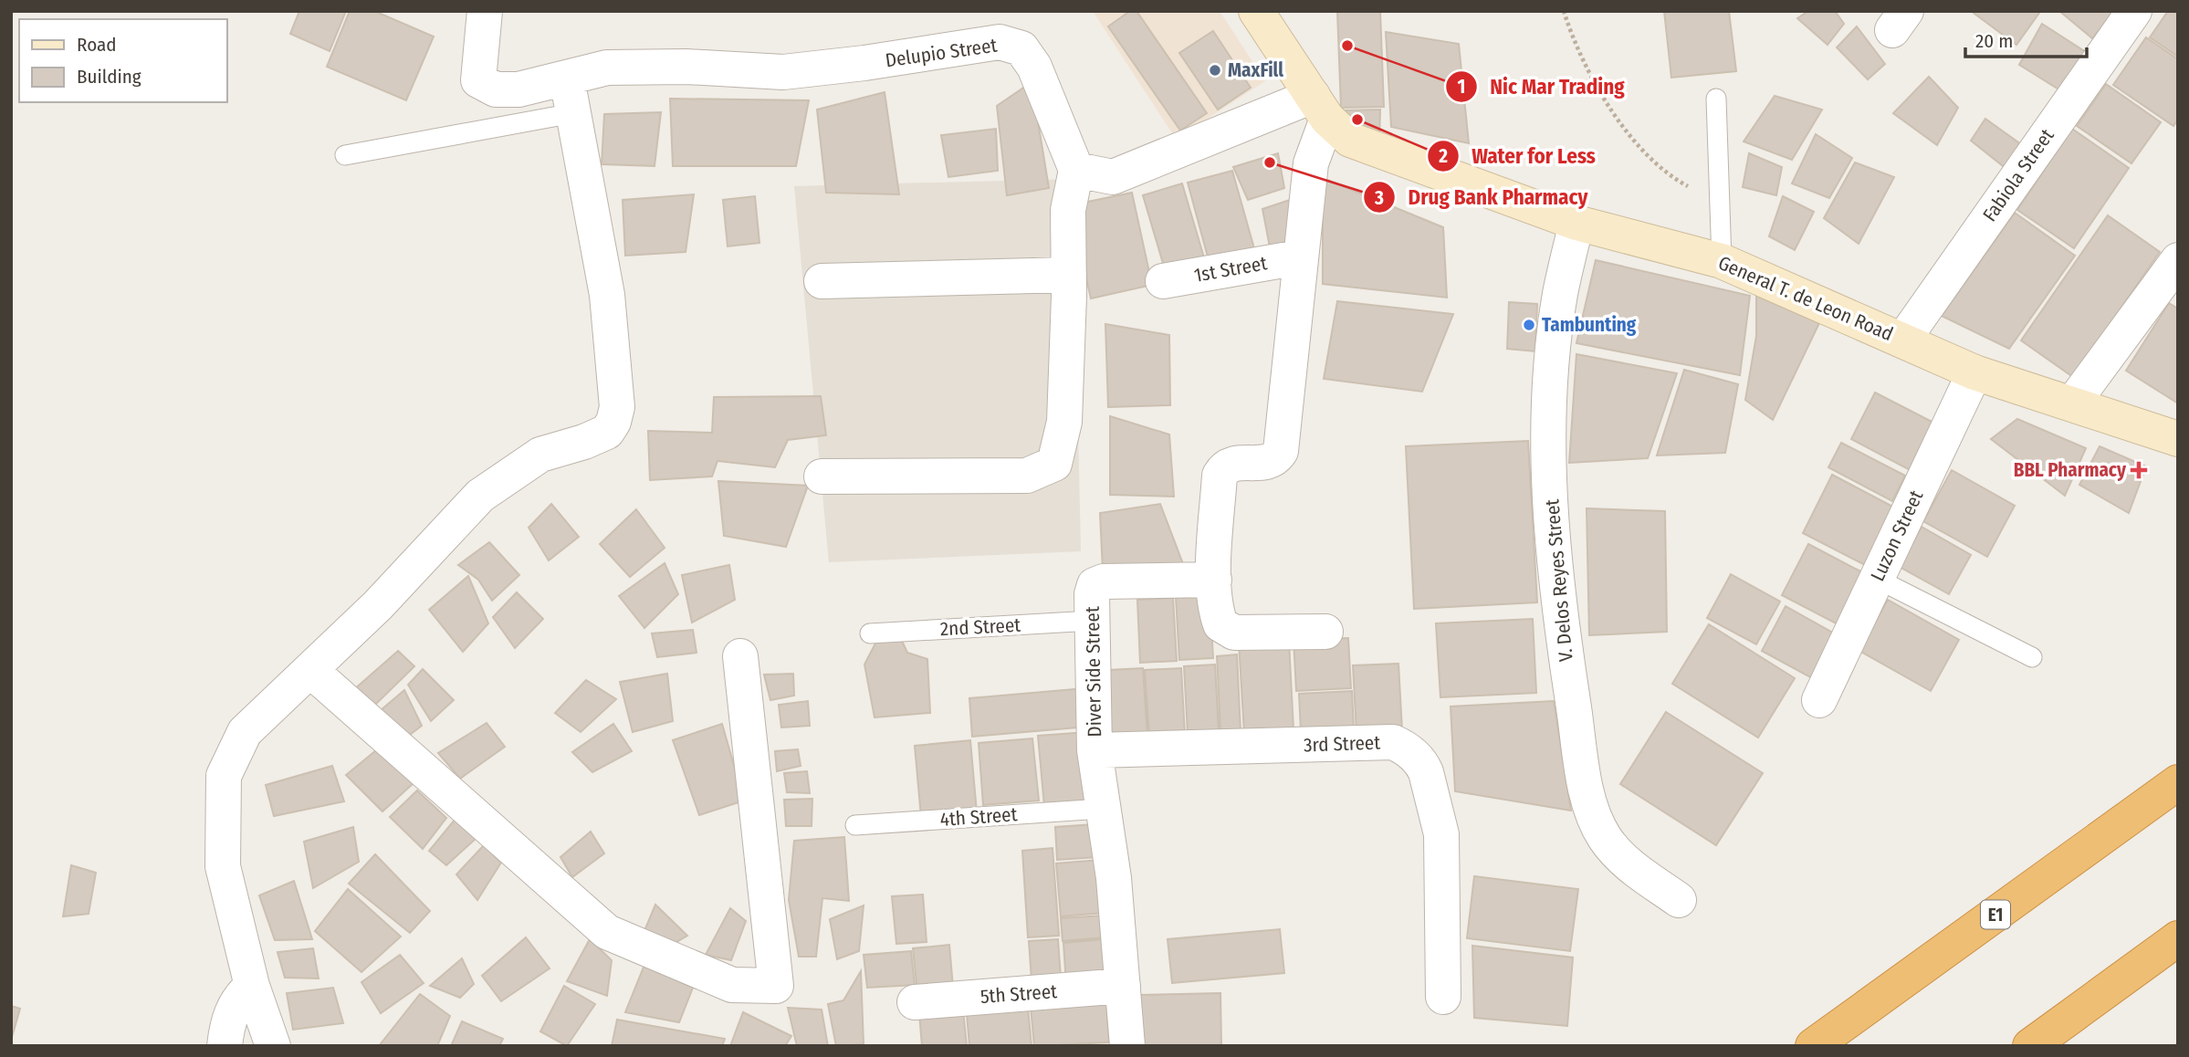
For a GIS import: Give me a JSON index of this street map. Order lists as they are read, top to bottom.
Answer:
{
  "streets": {
    "highway": ["E1"],
    "main road": ["General T. de Leon Road"],
    "street": [
      "Delupio Street",
      "Fabiola Street",
      "1st Street",
      "Luzon Street",
      "V. Delos Reyes Street",
      "Diver Side Street",
      "3rd Street",
      "5th Street"
    ],
    "lane": ["2nd Street", "4th Street"]
  },
  "crossings": [
    ["Fabiola Street", "General T. de Leon Road"],
    ["General T. de Leon Road", "Luzon Street"],
    ["General T. de Leon Road", "V. Delos Reyes Street"],
    ["2nd Street", "Diver Side Street"],
    ["Diver Side Street", "3rd Street"],
    ["Diver Side Street", "4th Street"],
    ["Diver Side Street", "5th Street"]
  ],
  "places": {
    "other": [
      "Nic Mar Trading",
      "MaxFill",
      "Water for Less",
      "Drug Bank Pharmacy",
      "Tambunting"
    ],
    "health": ["BBL Pharmacy"]
  },
  "legend": ["Road", "Building"],
  "scale_bar": "20 m"
}
